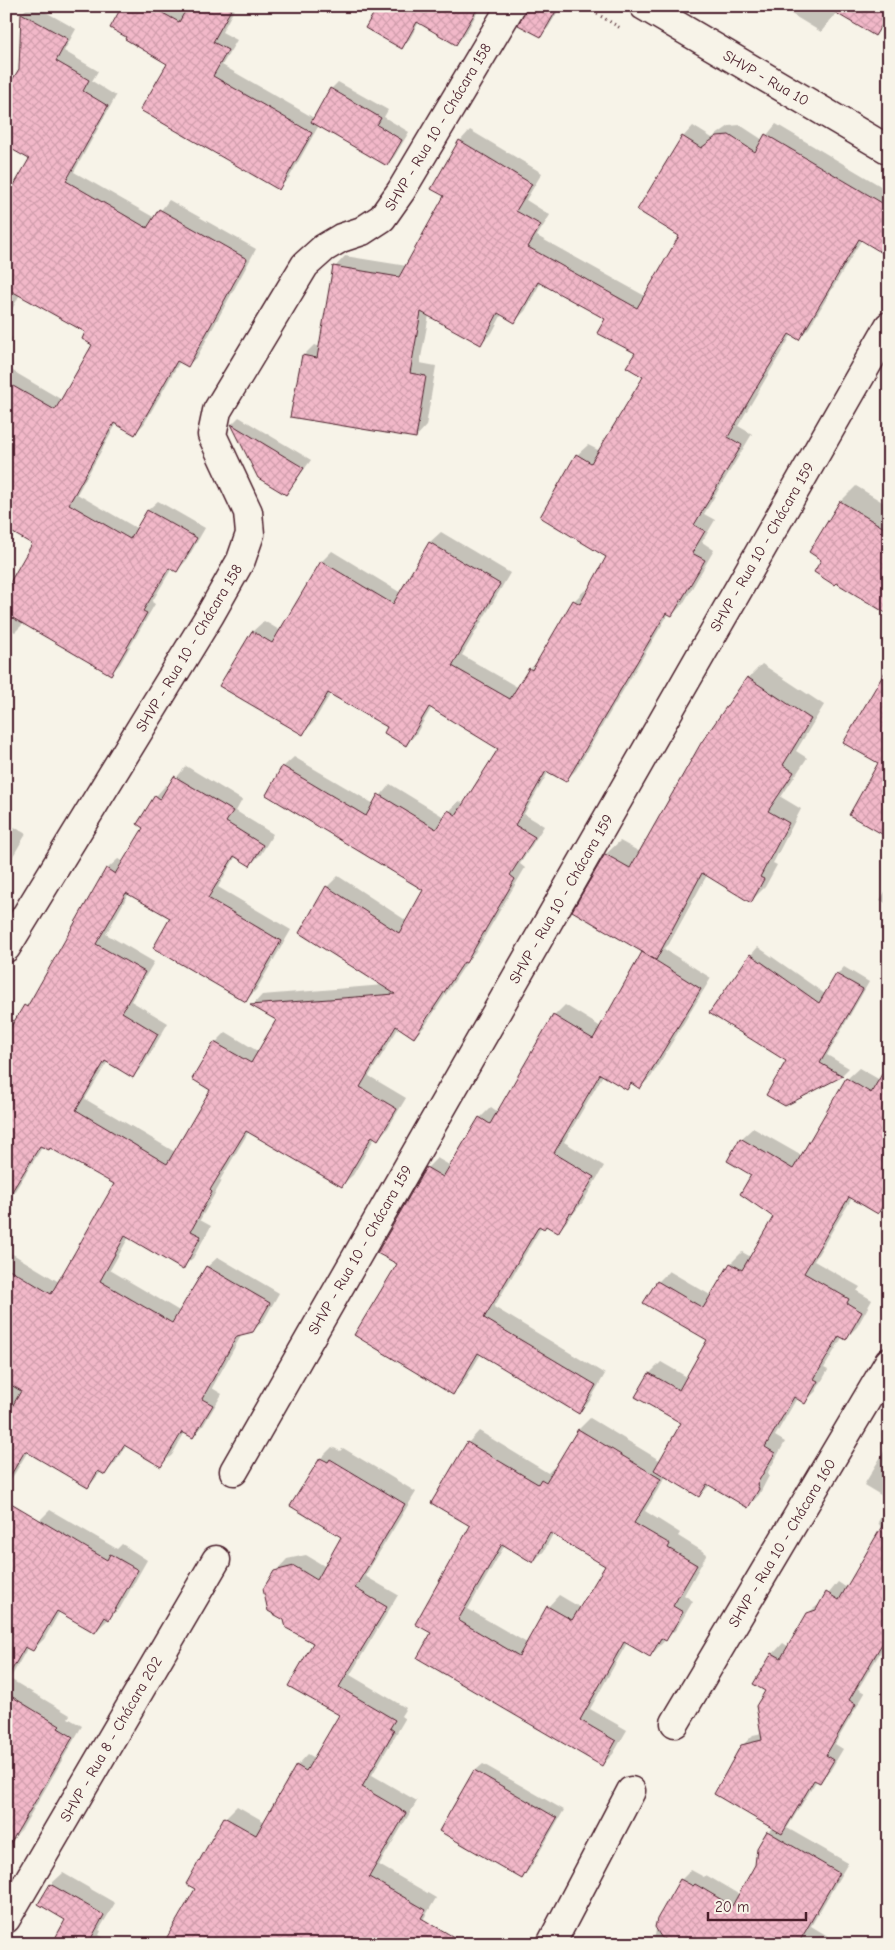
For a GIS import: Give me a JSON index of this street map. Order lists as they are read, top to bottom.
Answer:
{
  "streets": {
    "street": [
      "SHVP - Rua 10",
      "SHVP - Rua 10 - Chácara 158",
      "SHVP - Rua 10 - Chácara 159",
      "SHVP - Rua 10 - Chácara 160",
      "SHVP - Rua 8 - Chácara 202"
    ]
  },
  "scale_bar": "20 m"
}
